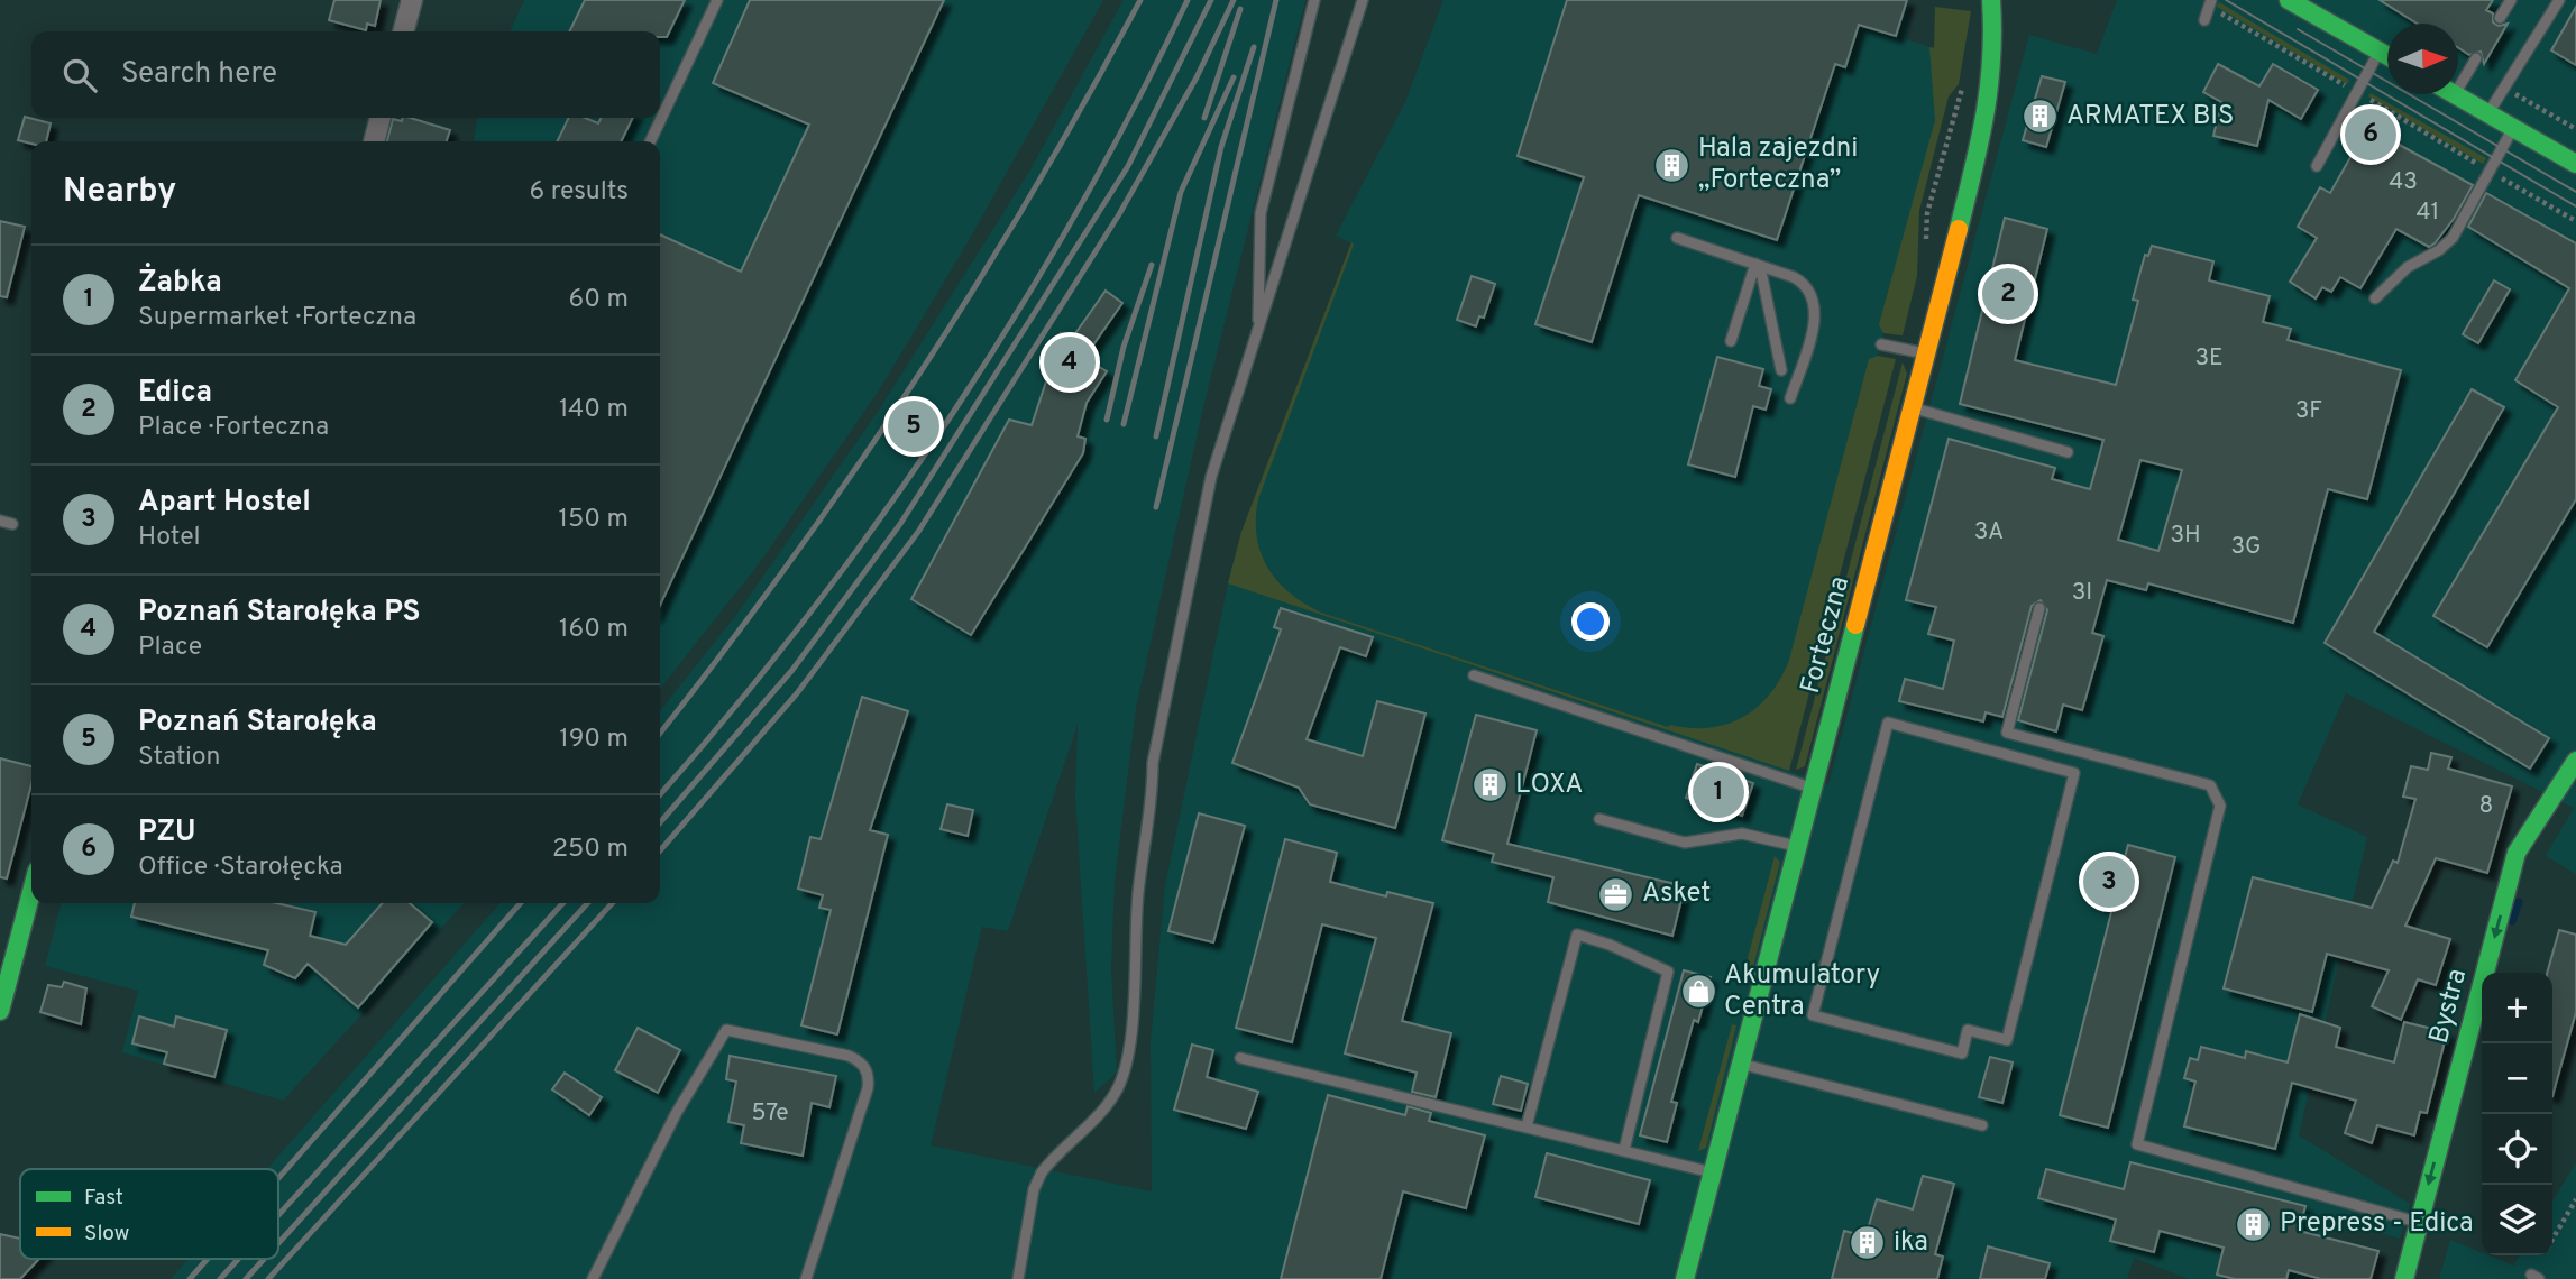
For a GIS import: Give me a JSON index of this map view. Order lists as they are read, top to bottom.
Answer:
{
  "streets": {
    "street": ["Forteczna", "Bystra"]
  },
  "one_way": ["Bystra"],
  "places": {
    "building": [
      "ARMATEX BIS",
      "Hala zajezdni „Forteczna”",
      "LOXA",
      "Prepress - Edica",
      "ika"
    ],
    "office": ["Asket"],
    "shop": ["Akumulatory Centra"]
  },
  "house_numbers": [
    "43",
    "41",
    "3E",
    "3F",
    "3A",
    "3H",
    "3G",
    "3I",
    "8",
    "57e"
  ],
  "legend": ["Fast", "Slow"],
  "north": "right",
  "page": {
    "search": "Search here",
    "pins": [
      "6",
      "2",
      "4",
      "5",
      "1",
      "3"
    ],
    "heading": ["Nearby", "6 results"],
    "list": [
      {
        "mark": "1",
        "name": "Żabka",
        "note": "Supermarket · Forteczna",
        "value": "60 m"
      },
      {
        "mark": "2",
        "name": "Edica",
        "note": "Place · Forteczna",
        "value": "140 m"
      },
      {
        "mark": "3",
        "name": "Apart Hostel",
        "note": "Hotel",
        "value": "150 m"
      },
      {
        "mark": "4",
        "name": "Poznań Starołęka PS",
        "note": "Place",
        "value": "160 m"
      },
      {
        "mark": "5",
        "name": "Poznań Starołęka",
        "note": "Station",
        "value": "190 m"
      },
      {
        "mark": "6",
        "name": "PZU",
        "note": "Office · Starołęcka",
        "value": "250 m"
      }
    ],
    "map_buttons": ["+", "−"]
  }
}
